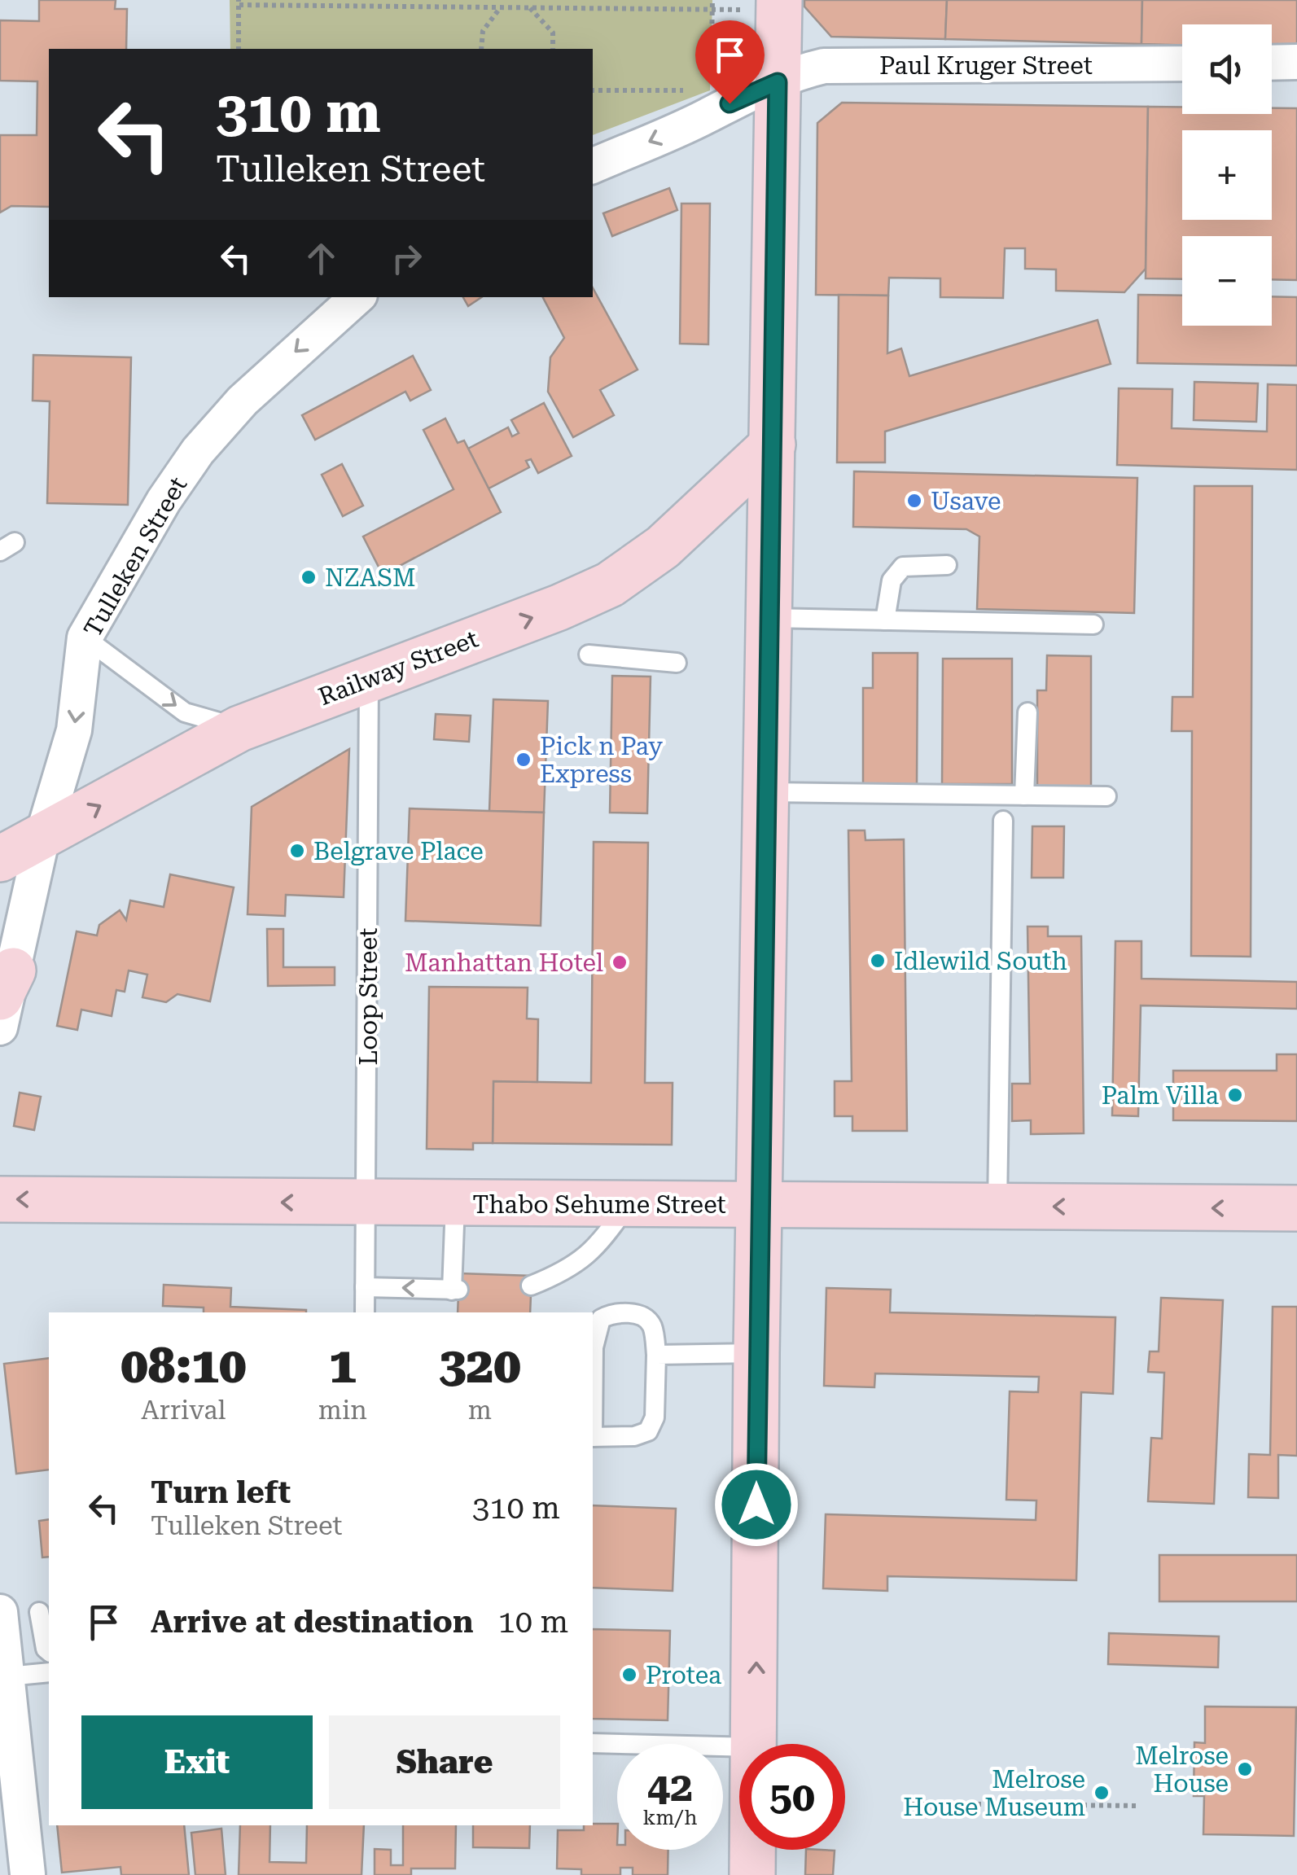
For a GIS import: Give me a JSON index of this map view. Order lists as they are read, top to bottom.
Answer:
{
  "streets": {
    "main road": ["Railway Street", "Thabo Sehume Street"],
    "street": ["Paul Kruger Street", "Tulleken Street"],
    "lane": ["Loop Street"]
  },
  "crossings": [
    ["Tulleken Street", "Railway Street"],
    ["Railway Street", "Loop Street"],
    ["Loop Street", "Thabo Sehume Street"]
  ],
  "one_way": ["Tulleken Street", "Railway Street", "Thabo Sehume Street"],
  "places": [
    "Usave",
    "NZASM",
    "Pick n Pay Express",
    "Belgrave Place",
    "Idlewild South",
    "Manhattan Hotel",
    "Palm Villa",
    "Protea",
    "Melrose House",
    "Melrose House Museum"
  ],
  "page": {
    "map_buttons": ["+", "−"],
    "turn": ["310 m", "Tulleken Street"],
    "eta": [
      "08:10",
      "Arrival",
      "1",
      "min",
      "320",
      "m"
    ],
    "list": [
      {
        "name": "Turn left",
        "note": "Tulleken Street",
        "value": "310 m"
      },
      {
        "name": "Arrive at destination",
        "value": "10 m"
      }
    ],
    "buttons": ["Exit", "Share"],
    "speed": "42 km/h",
    "limit": "50"
  }
}
